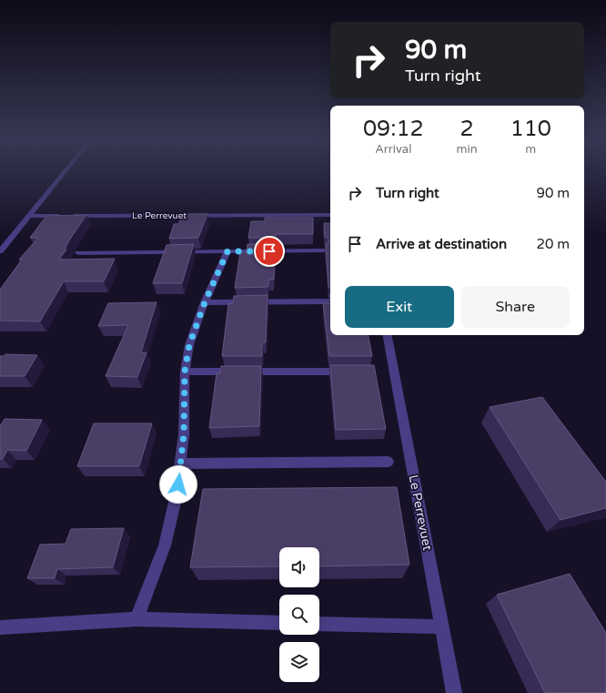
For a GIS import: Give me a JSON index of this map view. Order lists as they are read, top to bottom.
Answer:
{
  "streets": {
    "street": ["Le Perrevuet"]
  },
  "page": {
    "turn": ["90 m", "Turn right"],
    "eta": [
      "09:12",
      "Arrival",
      "2",
      "min",
      "110",
      "m"
    ],
    "list": [
      {
        "name": "Turn right",
        "value": "90 m"
      },
      {
        "name": "Arrive at destination",
        "value": "20 m"
      }
    ],
    "buttons": ["Exit", "Share"]
  }
}
